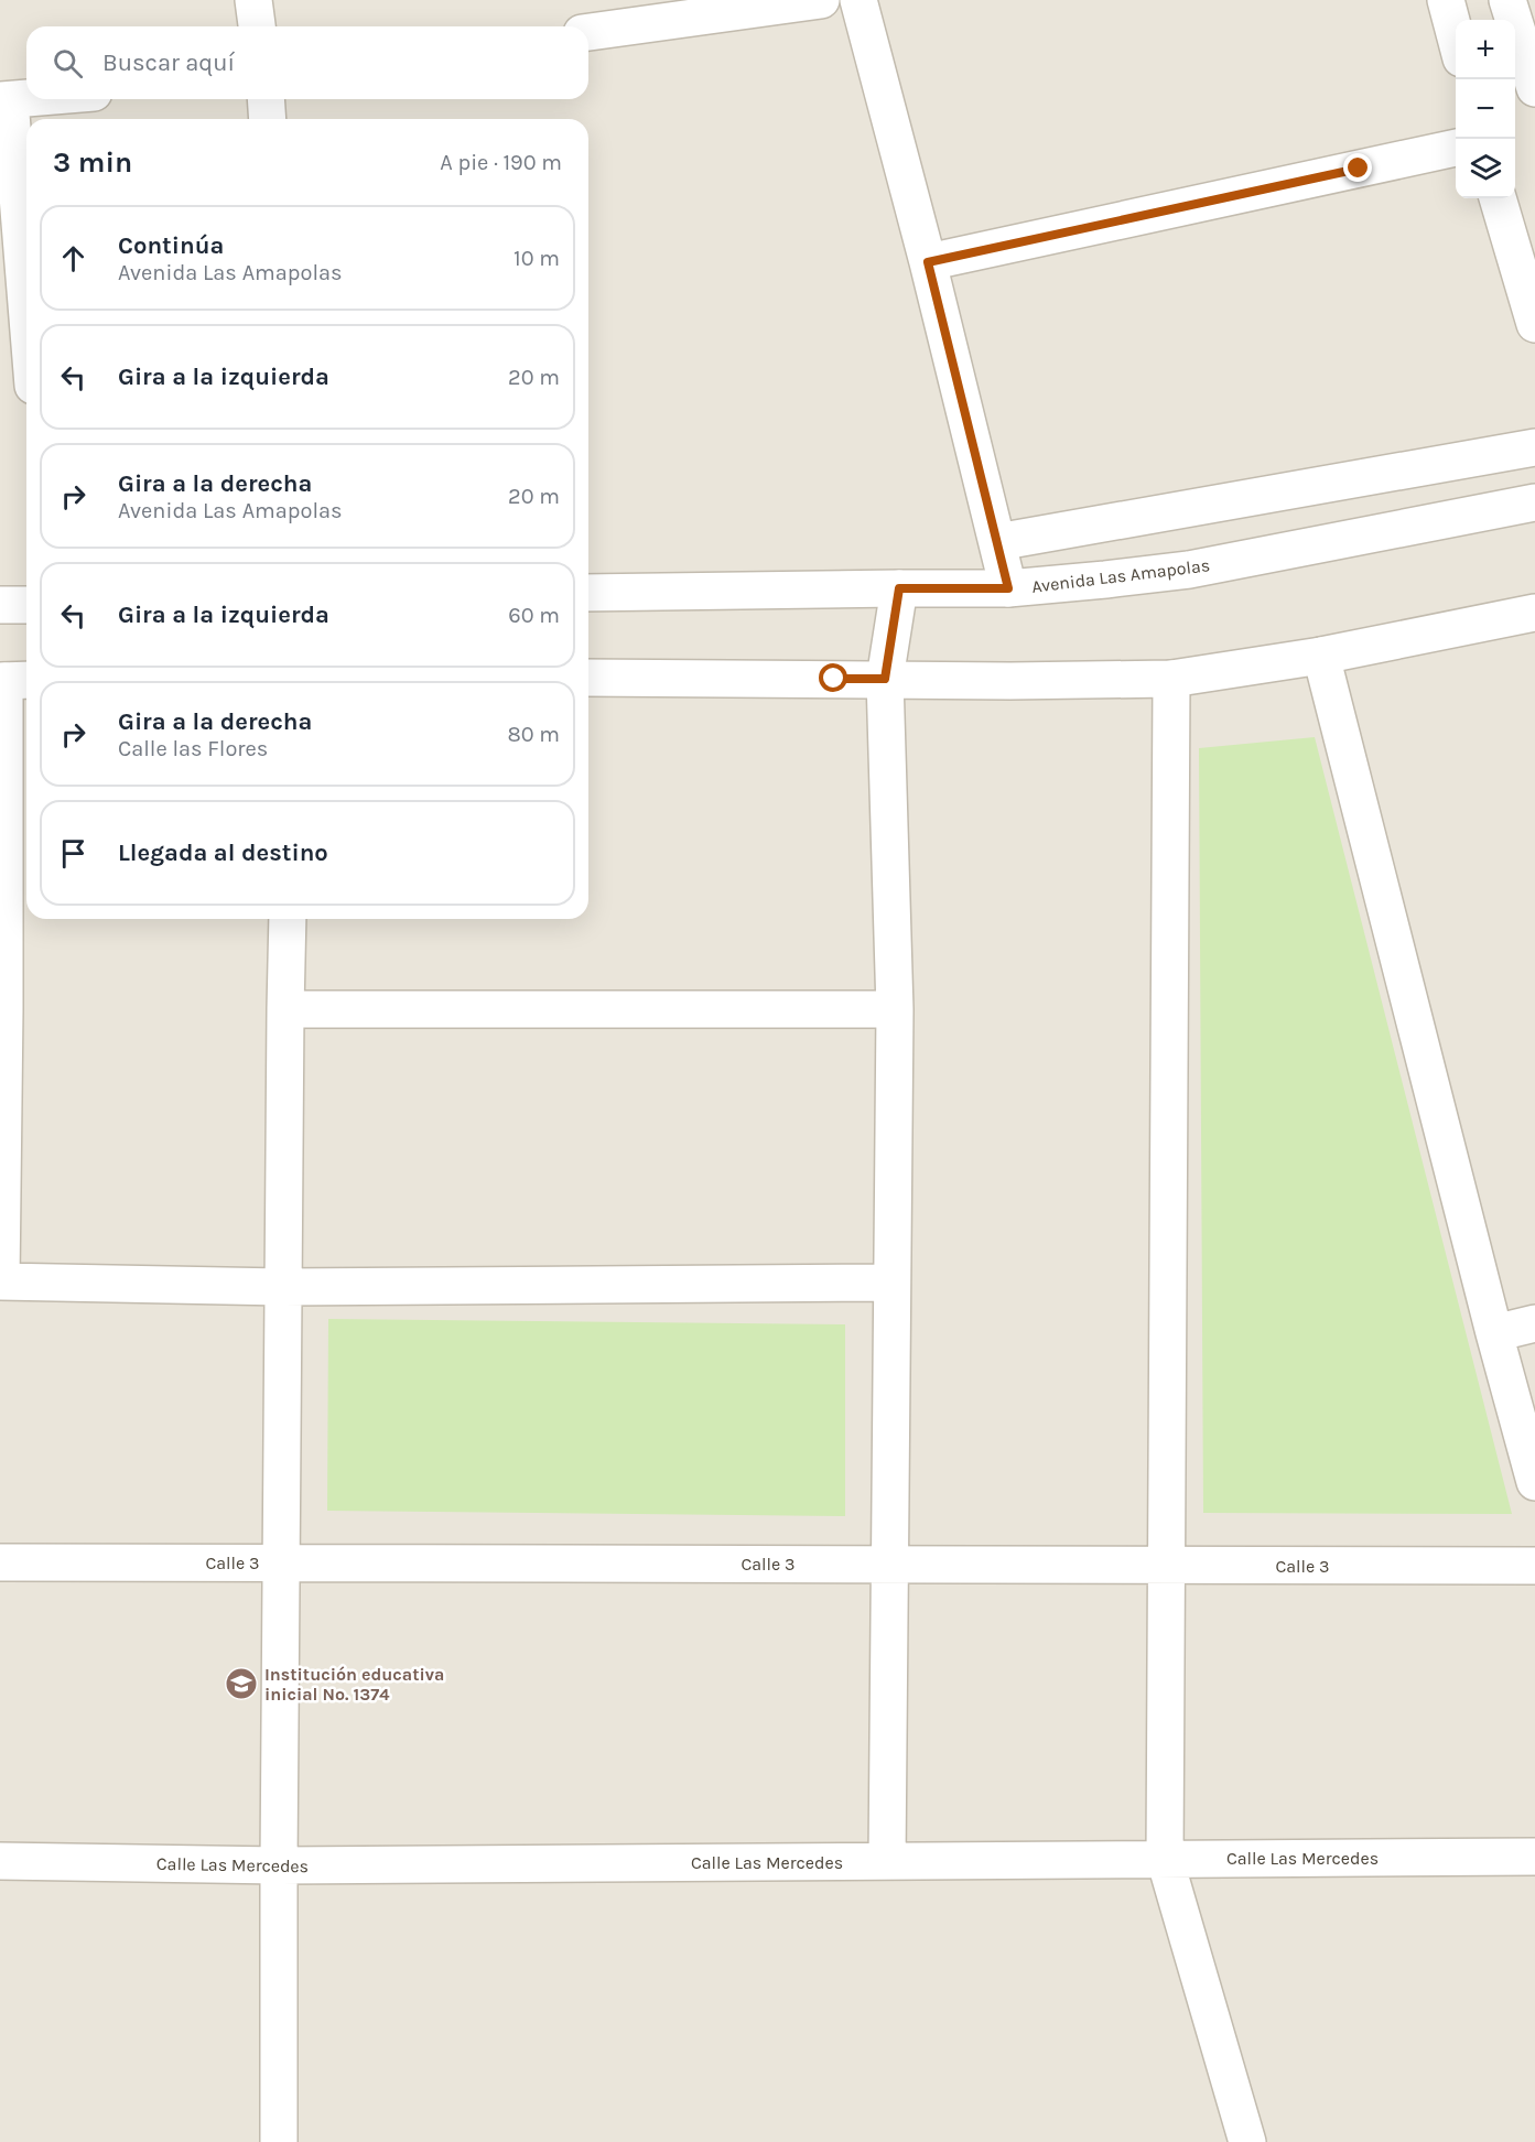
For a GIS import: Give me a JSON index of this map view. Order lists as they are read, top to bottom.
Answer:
{
  "streets": {
    "street": ["Avenida Las Amapolas", "Calle 3", "Calle Las Mercedes"]
  },
  "places": {
    "school or university": ["Institución educativa inicial No. 1374"]
  },
  "page": {
    "map_buttons": ["+", "−"],
    "search": "Buscar aquí",
    "heading": ["3 min", "A pie · 190 m"],
    "list": [
      ["Continúa", "Avenida Las Amapolas", "10 m"],
      ["Gira a la izquierda", "20 m"],
      ["Gira a la derecha", "Avenida Las Amapolas", "20 m"],
      ["Gira a la izquierda", "60 m"],
      ["Gira a la derecha", "Calle las Flores", "80 m"],
      "Llegada al destino"
    ]
  }
}
